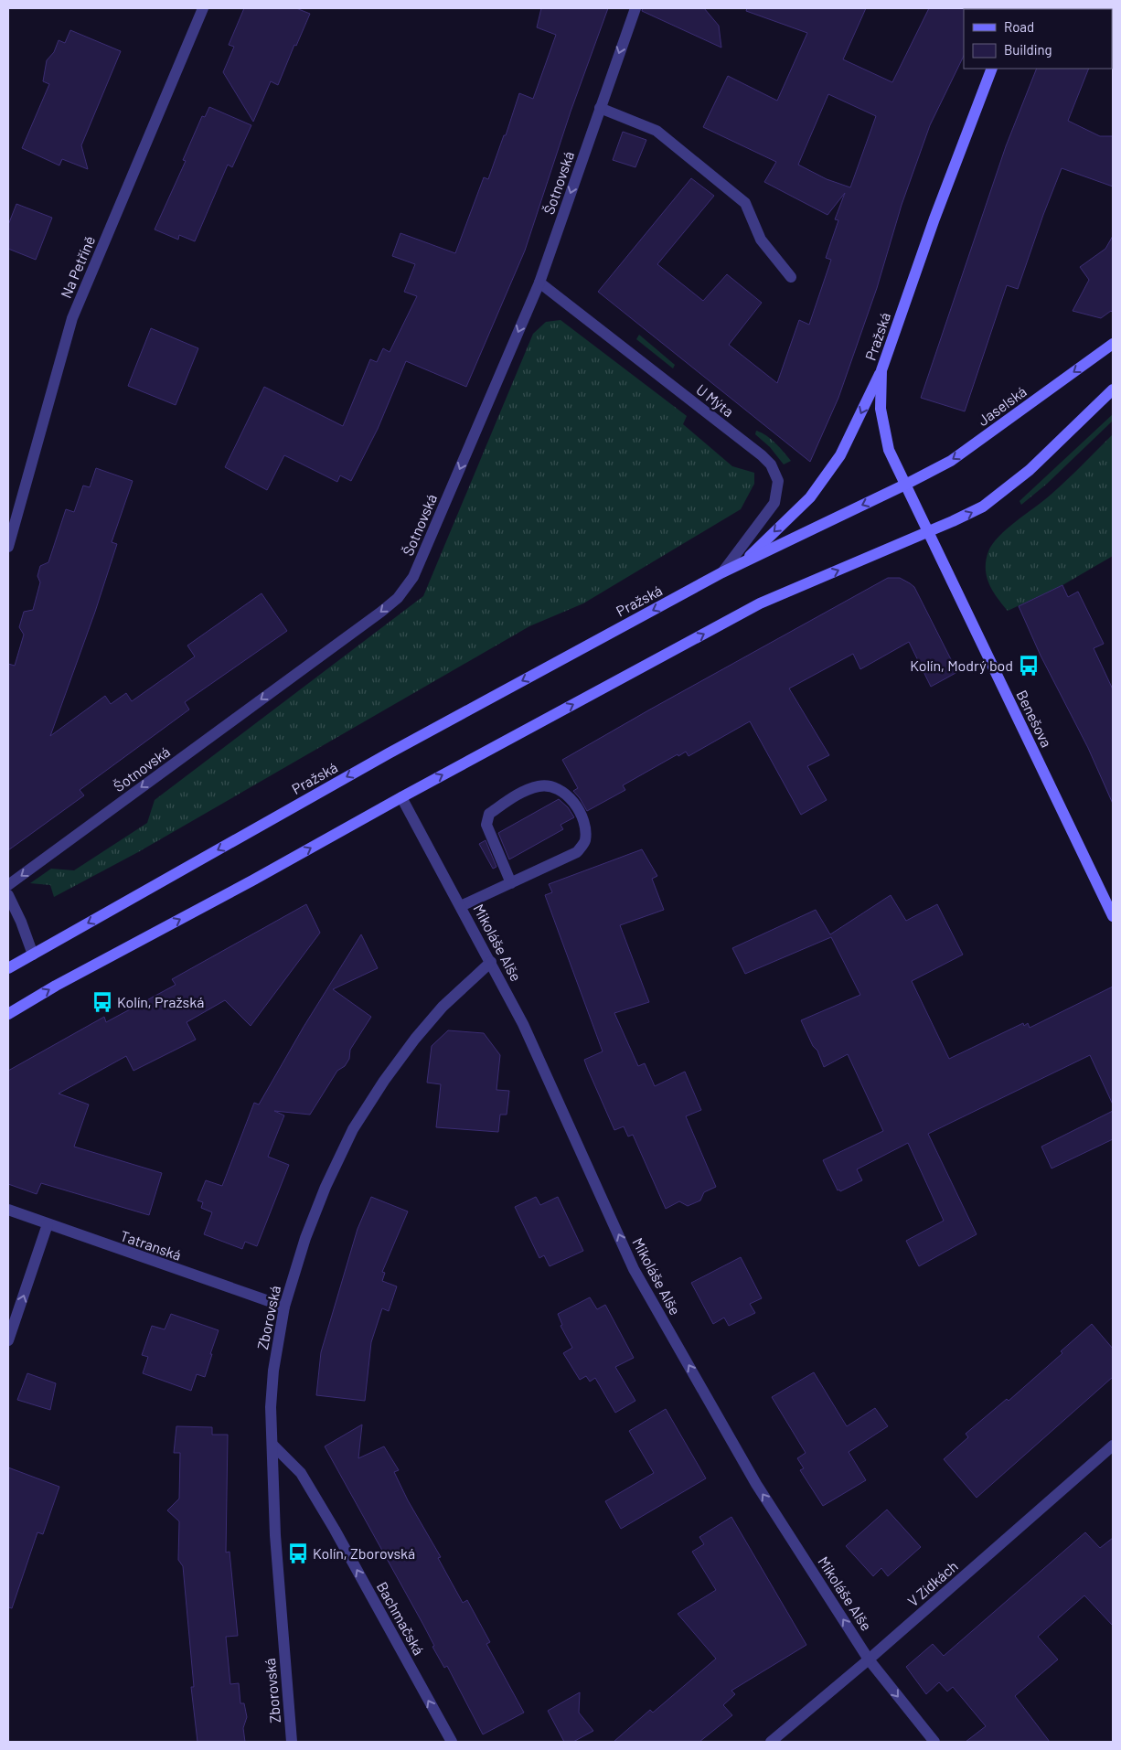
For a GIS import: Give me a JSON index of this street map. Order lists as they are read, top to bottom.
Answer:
{
  "streets": {
    "street": [
      "Šotnovská",
      "Na Petříně",
      "Pražská",
      "U Mýta",
      "Jaselská",
      "Benešova",
      "Mikoláše Alše",
      "Tatranská",
      "Zborovská",
      "V Zídkách",
      "Bachmačská"
    ]
  },
  "crossings": [
    ["Šotnovská", "U Mýta"],
    ["Pražská", "U Mýta"],
    ["Pražská", "Jaselská"],
    ["Pražská", "Benešova"],
    ["Jaselská", "Benešova"],
    ["Mikoláše Alše", "Zborovská"],
    ["Mikoláše Alše", "V Zídkách"],
    ["Tatranská", "Zborovská"],
    ["Zborovská", "Bachmačská"]
  ],
  "one_way": ["Šotnovská", "Bachmačská"],
  "places": {
    "bus stop": ["Kolín, Modrý bod", "Kolín, Pražská", "Kolín, Zborovská"]
  },
  "legend": ["Road", "Building"]
}
